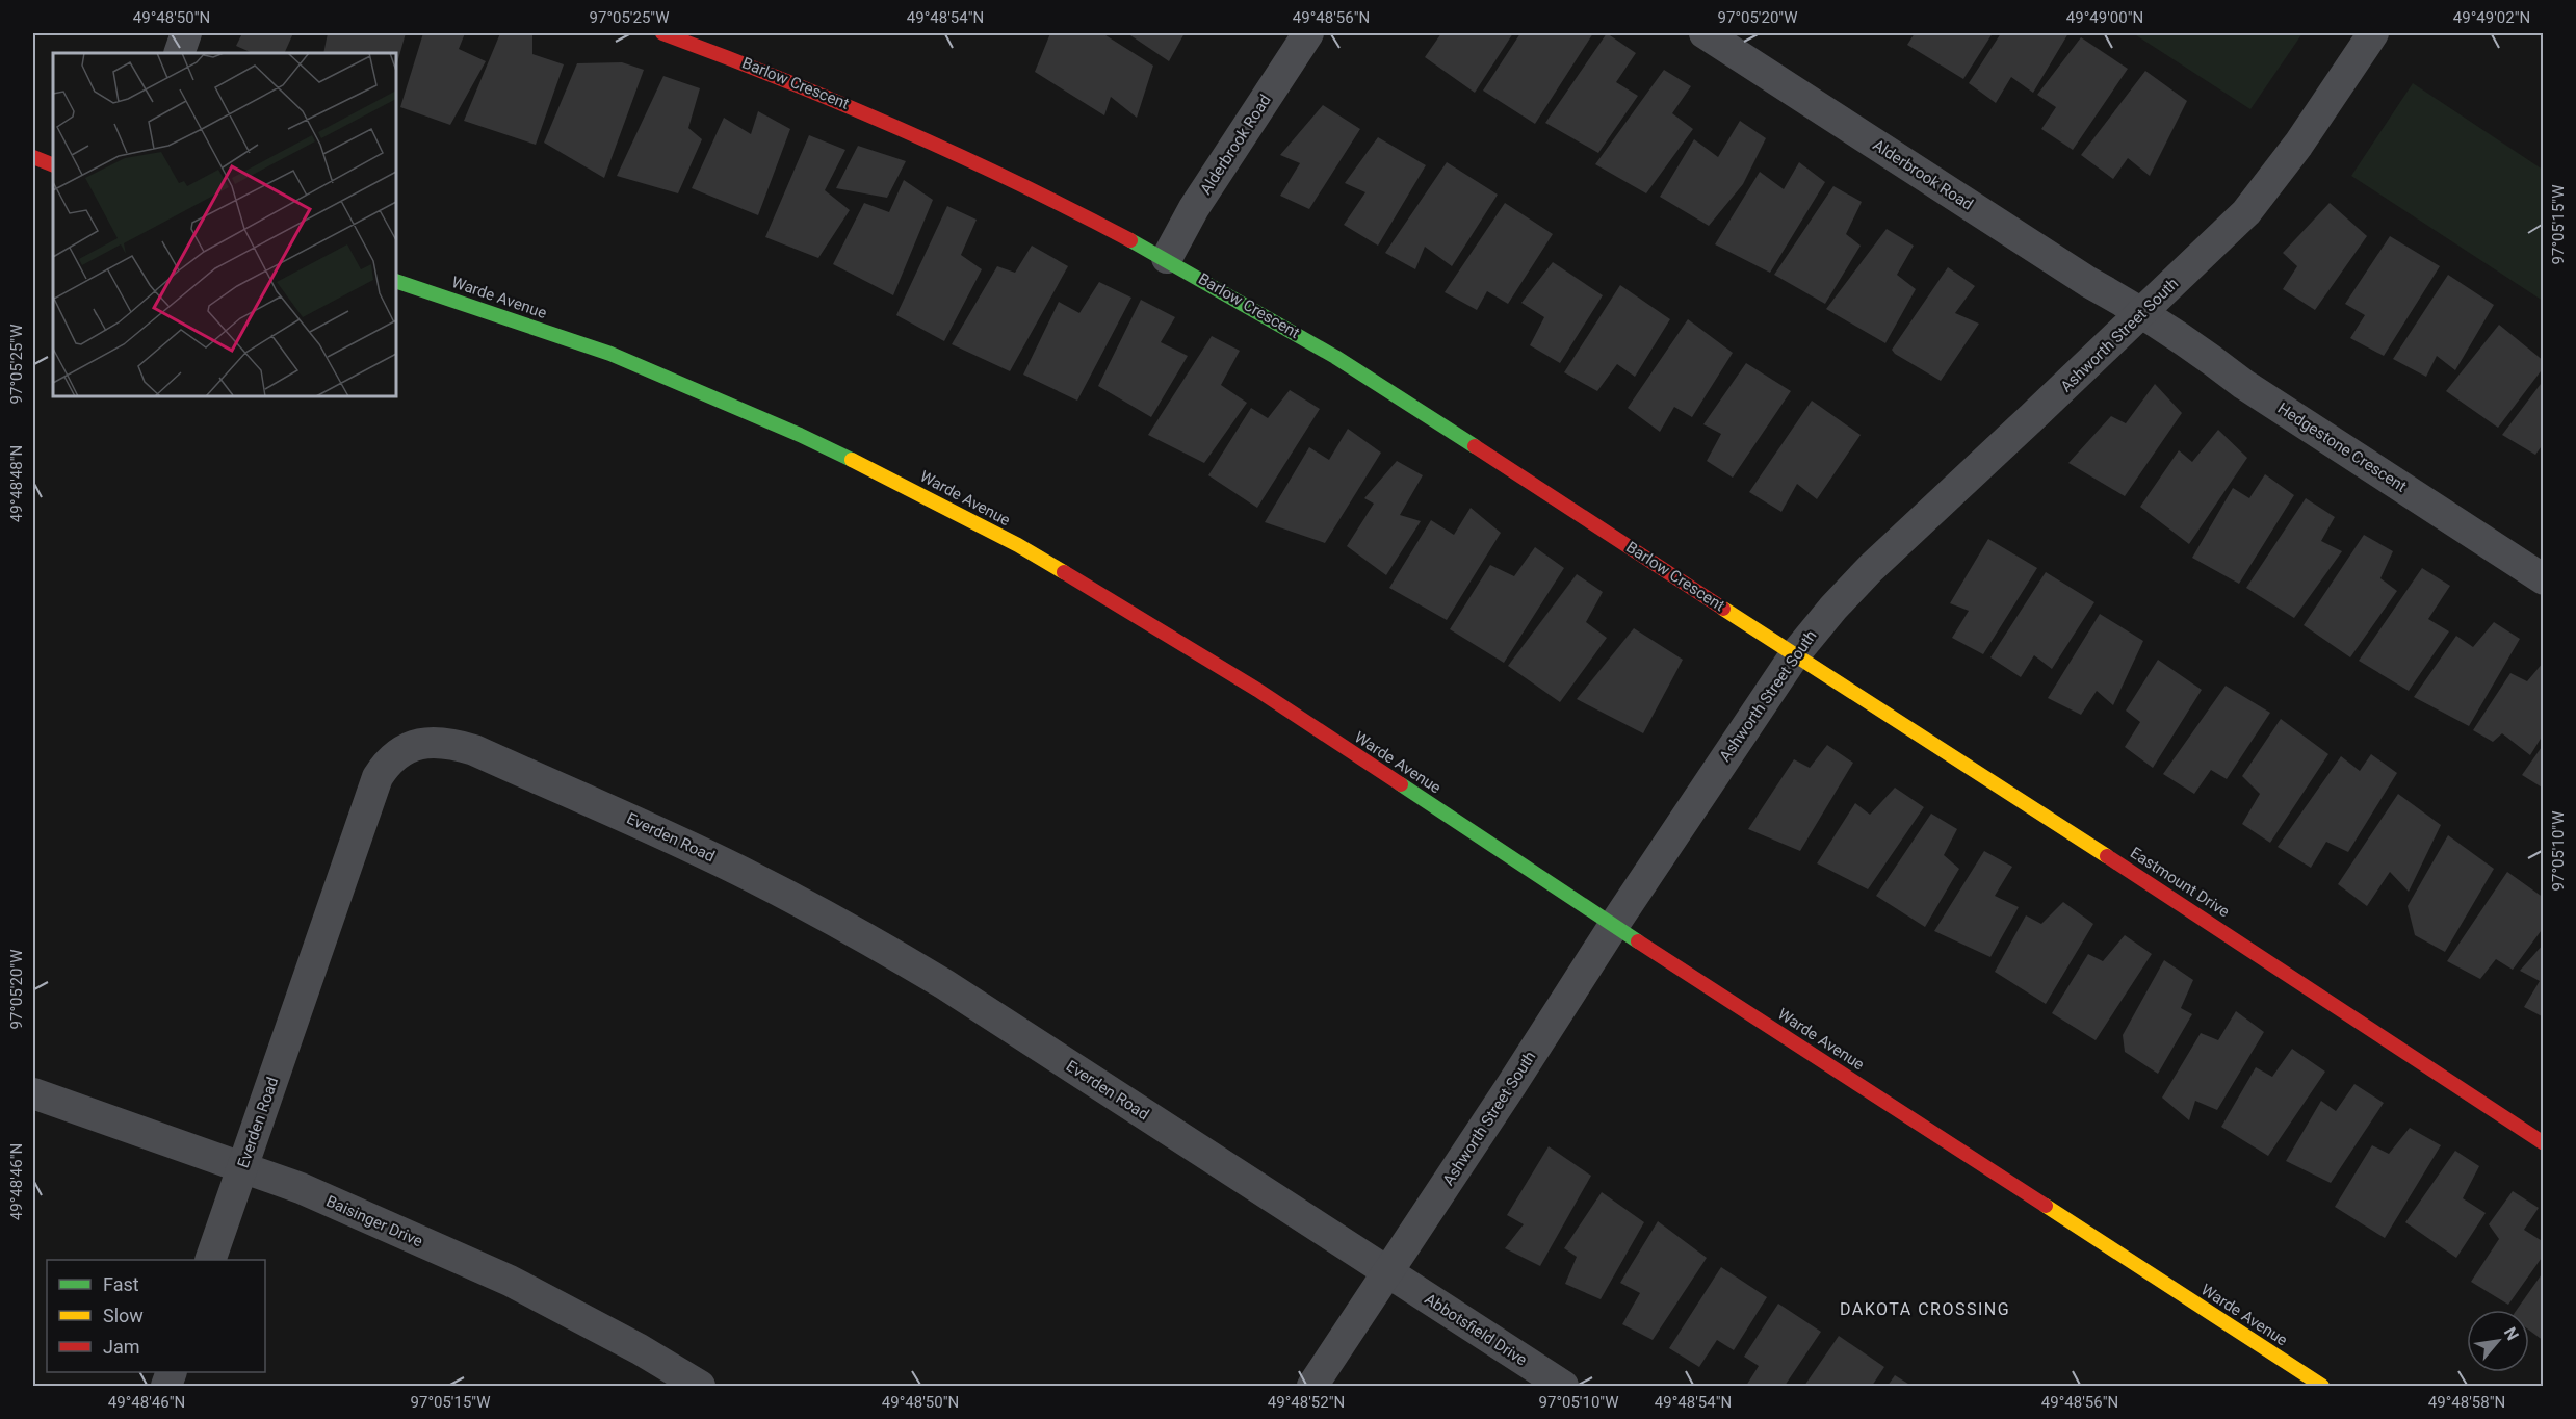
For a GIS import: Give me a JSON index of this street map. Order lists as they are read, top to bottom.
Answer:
{
  "streets": {
    "main road": ["Barlow Crescent", "Warde Avenue", "Eastmount Drive"],
    "street": [
      "Alderbrook Road",
      "Ashworth Street South",
      "Hedgestone Crescent",
      "Everden Road",
      "Baisinger Drive",
      "Abbotsfield Drive"
    ]
  },
  "crossings": [
    ["Barlow Crescent", "Alderbrook Road"],
    ["Barlow Crescent", "Ashworth Street South"],
    ["Barlow Crescent", "Eastmount Drive"],
    ["Alderbrook Road", "Ashworth Street South"],
    ["Alderbrook Road", "Hedgestone Crescent"],
    ["Warde Avenue", "Ashworth Street South"],
    ["Ashworth Street South", "Hedgestone Crescent"],
    ["Ashworth Street South", "Everden Road"],
    ["Ashworth Street South", "Eastmount Drive"],
    ["Ashworth Street South", "Abbotsfield Drive"],
    ["Everden Road", "Baisinger Drive"],
    ["Everden Road", "Abbotsfield Drive"]
  ],
  "districts": ["DAKOTA CROSSING"],
  "legend": ["Fast", "Slow", "Jam"],
  "north": "top right",
  "coordinates": [
    "49°48'50\"N",
    "97°05'25\"W",
    "49°48'54\"N",
    "49°48'56\"N",
    "97°05'20\"W",
    "49°49'00\"N",
    "49°49'02\"N",
    "97°05'15\"W",
    "49°48'48\"N",
    "97°05'10\"W",
    "49°48'46\"N",
    "49°48'52\"N",
    "49°48'58\"N"
  ]
}
